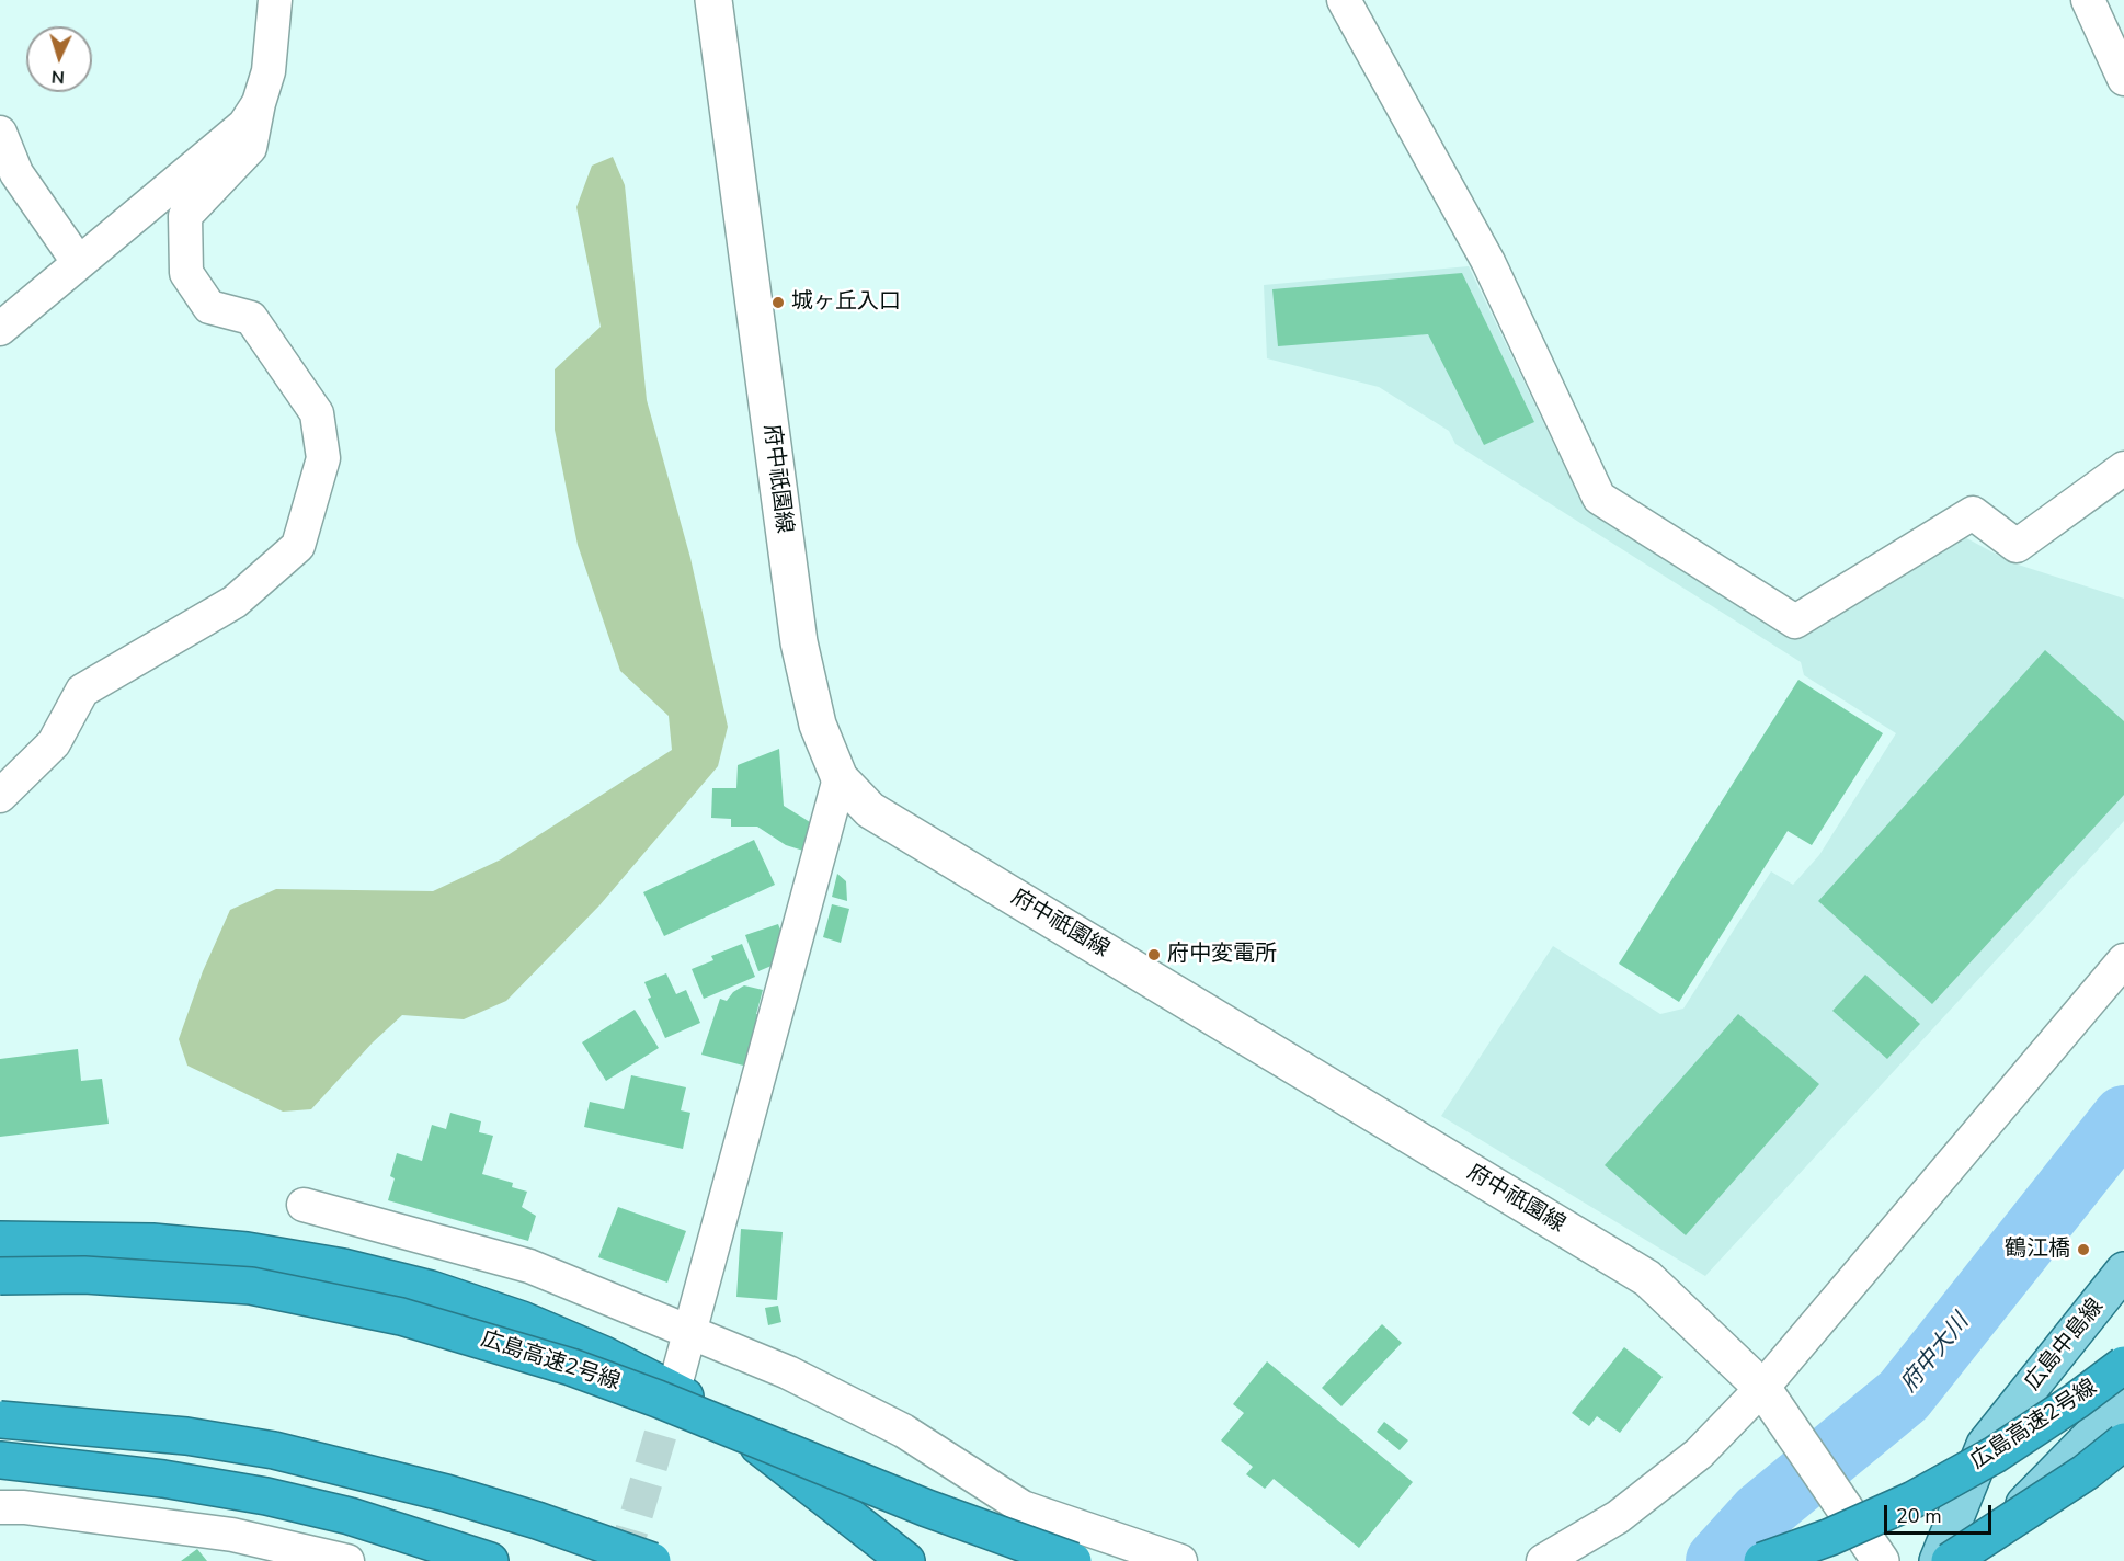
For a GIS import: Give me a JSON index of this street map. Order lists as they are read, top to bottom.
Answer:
{
  "streets": {
    "highway": ["広島高速2号線"],
    "main road": ["府中祇園線", "広島中島線"]
  },
  "water": ["府中大川"],
  "places": ["城ヶ丘入口", "府中変電所", "鶴江橋"],
  "scale_bar": "20 m",
  "north": "bottom"
}
